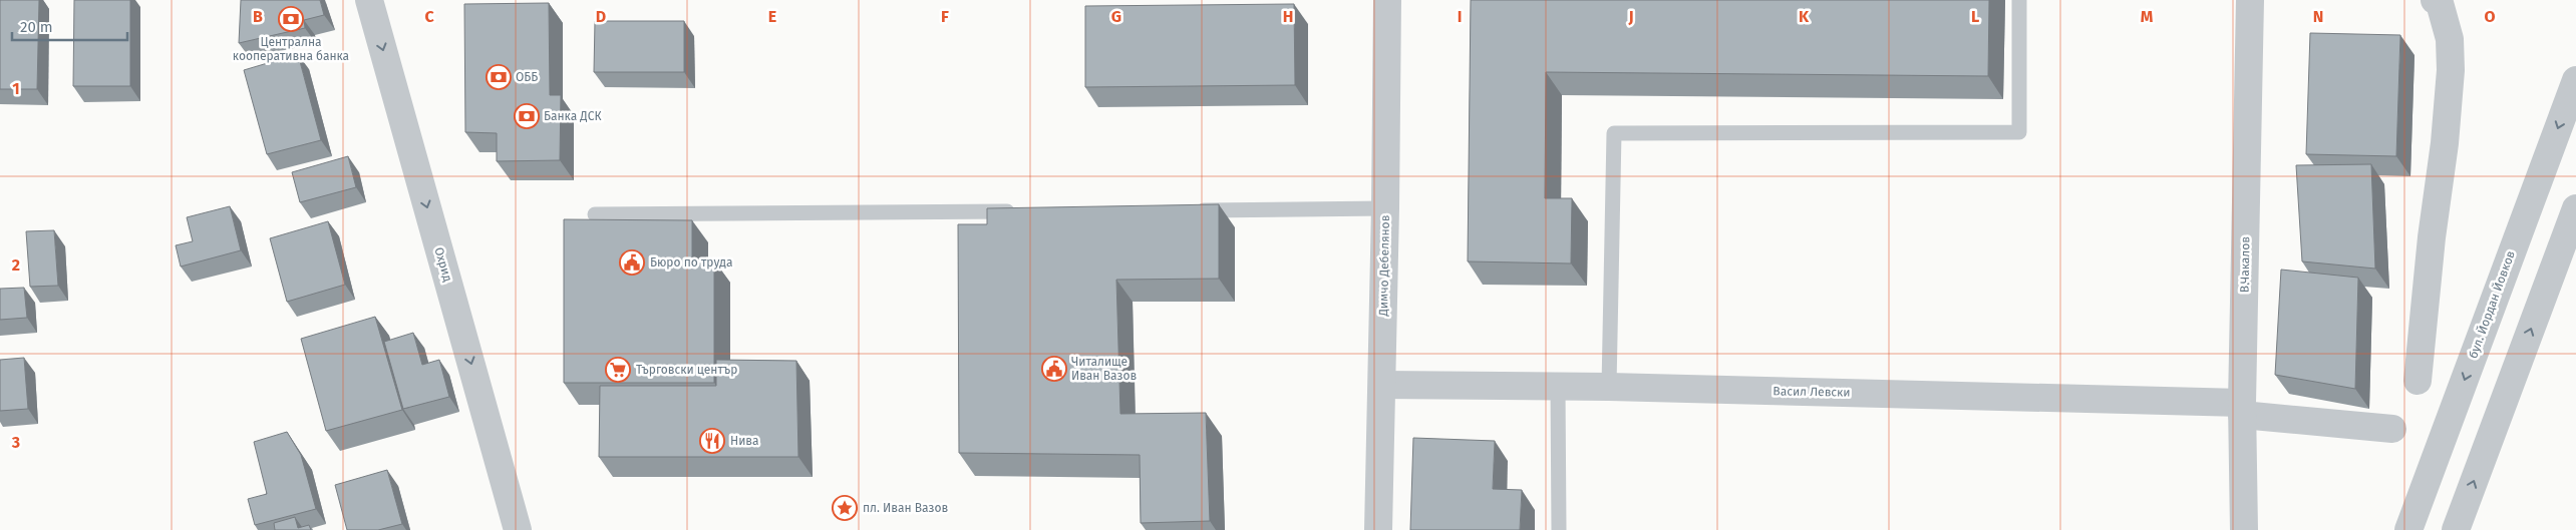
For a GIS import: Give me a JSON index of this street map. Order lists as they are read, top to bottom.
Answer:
{
  "streets": {
    "street": [
      "Охрид",
      "В.Чакалов",
      "Димчо Дебелянов",
      "бул. Йордан Йовков",
      "Васил Левски"
    ]
  },
  "crossings": [
    ["В.Чакалов", "Васил Левски"],
    ["Димчо Дебелянов", "Васил Левски"]
  ],
  "one_way": ["Охрид"],
  "places": {
    "bank": ["Централна кооперативна банка", "ОББ", "Банка ДСК"],
    "public building": ["Бюро по труда", "Читалище Иван Вазов"],
    "supermarket": ["Търговски център"],
    "restaurant": ["Нива"],
    "place": ["пл. Иван Вазов"]
  },
  "scale_bar": "20 m",
  "grid": {
    "columns": [
      "B",
      "C",
      "D",
      "E",
      "F",
      "G",
      "H",
      "I",
      "J",
      "K",
      "L",
      "M",
      "N",
      "O"
    ],
    "rows": ["1", "2", "3"]
  }
}
